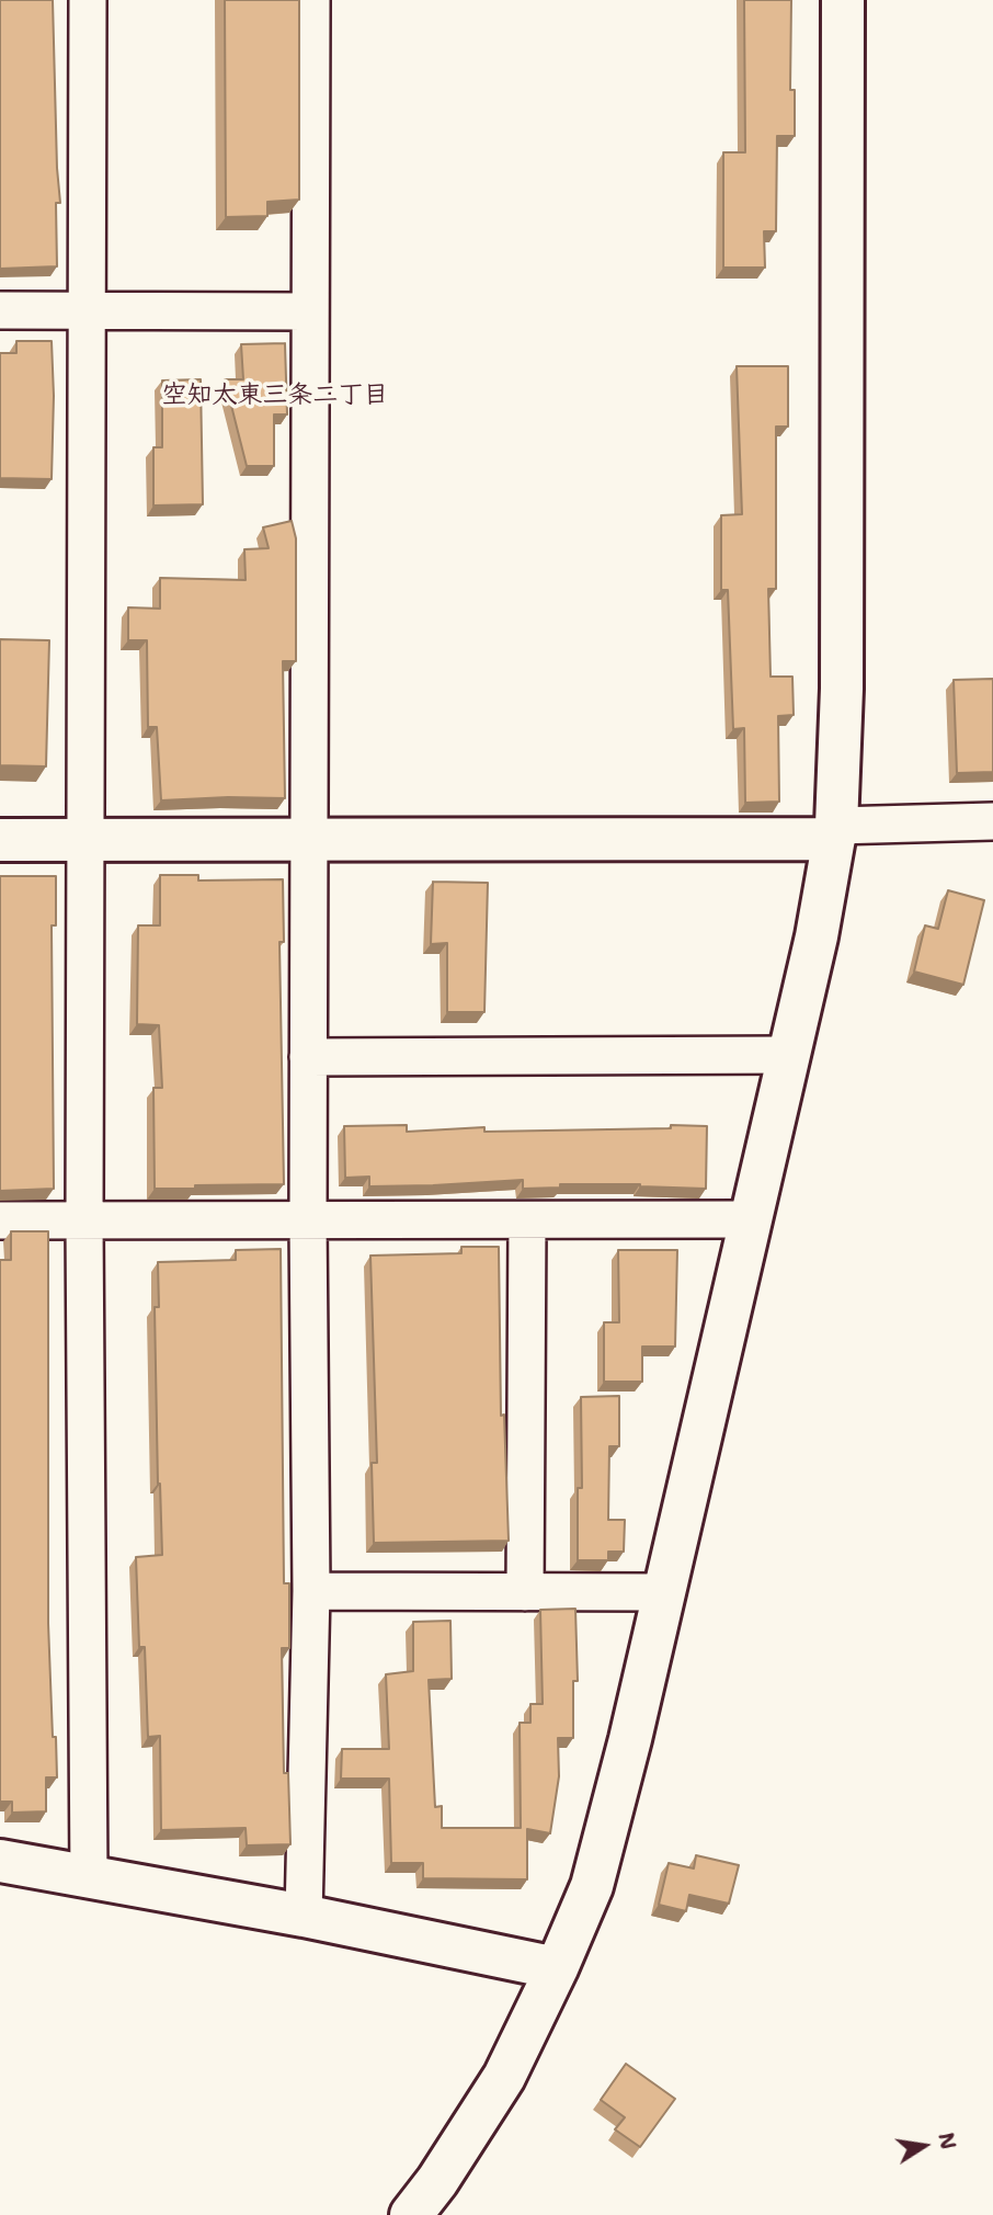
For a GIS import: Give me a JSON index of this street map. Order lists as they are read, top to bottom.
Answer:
{
  "districts": ["空知太東三条二丁目"],
  "north": "right"
}
